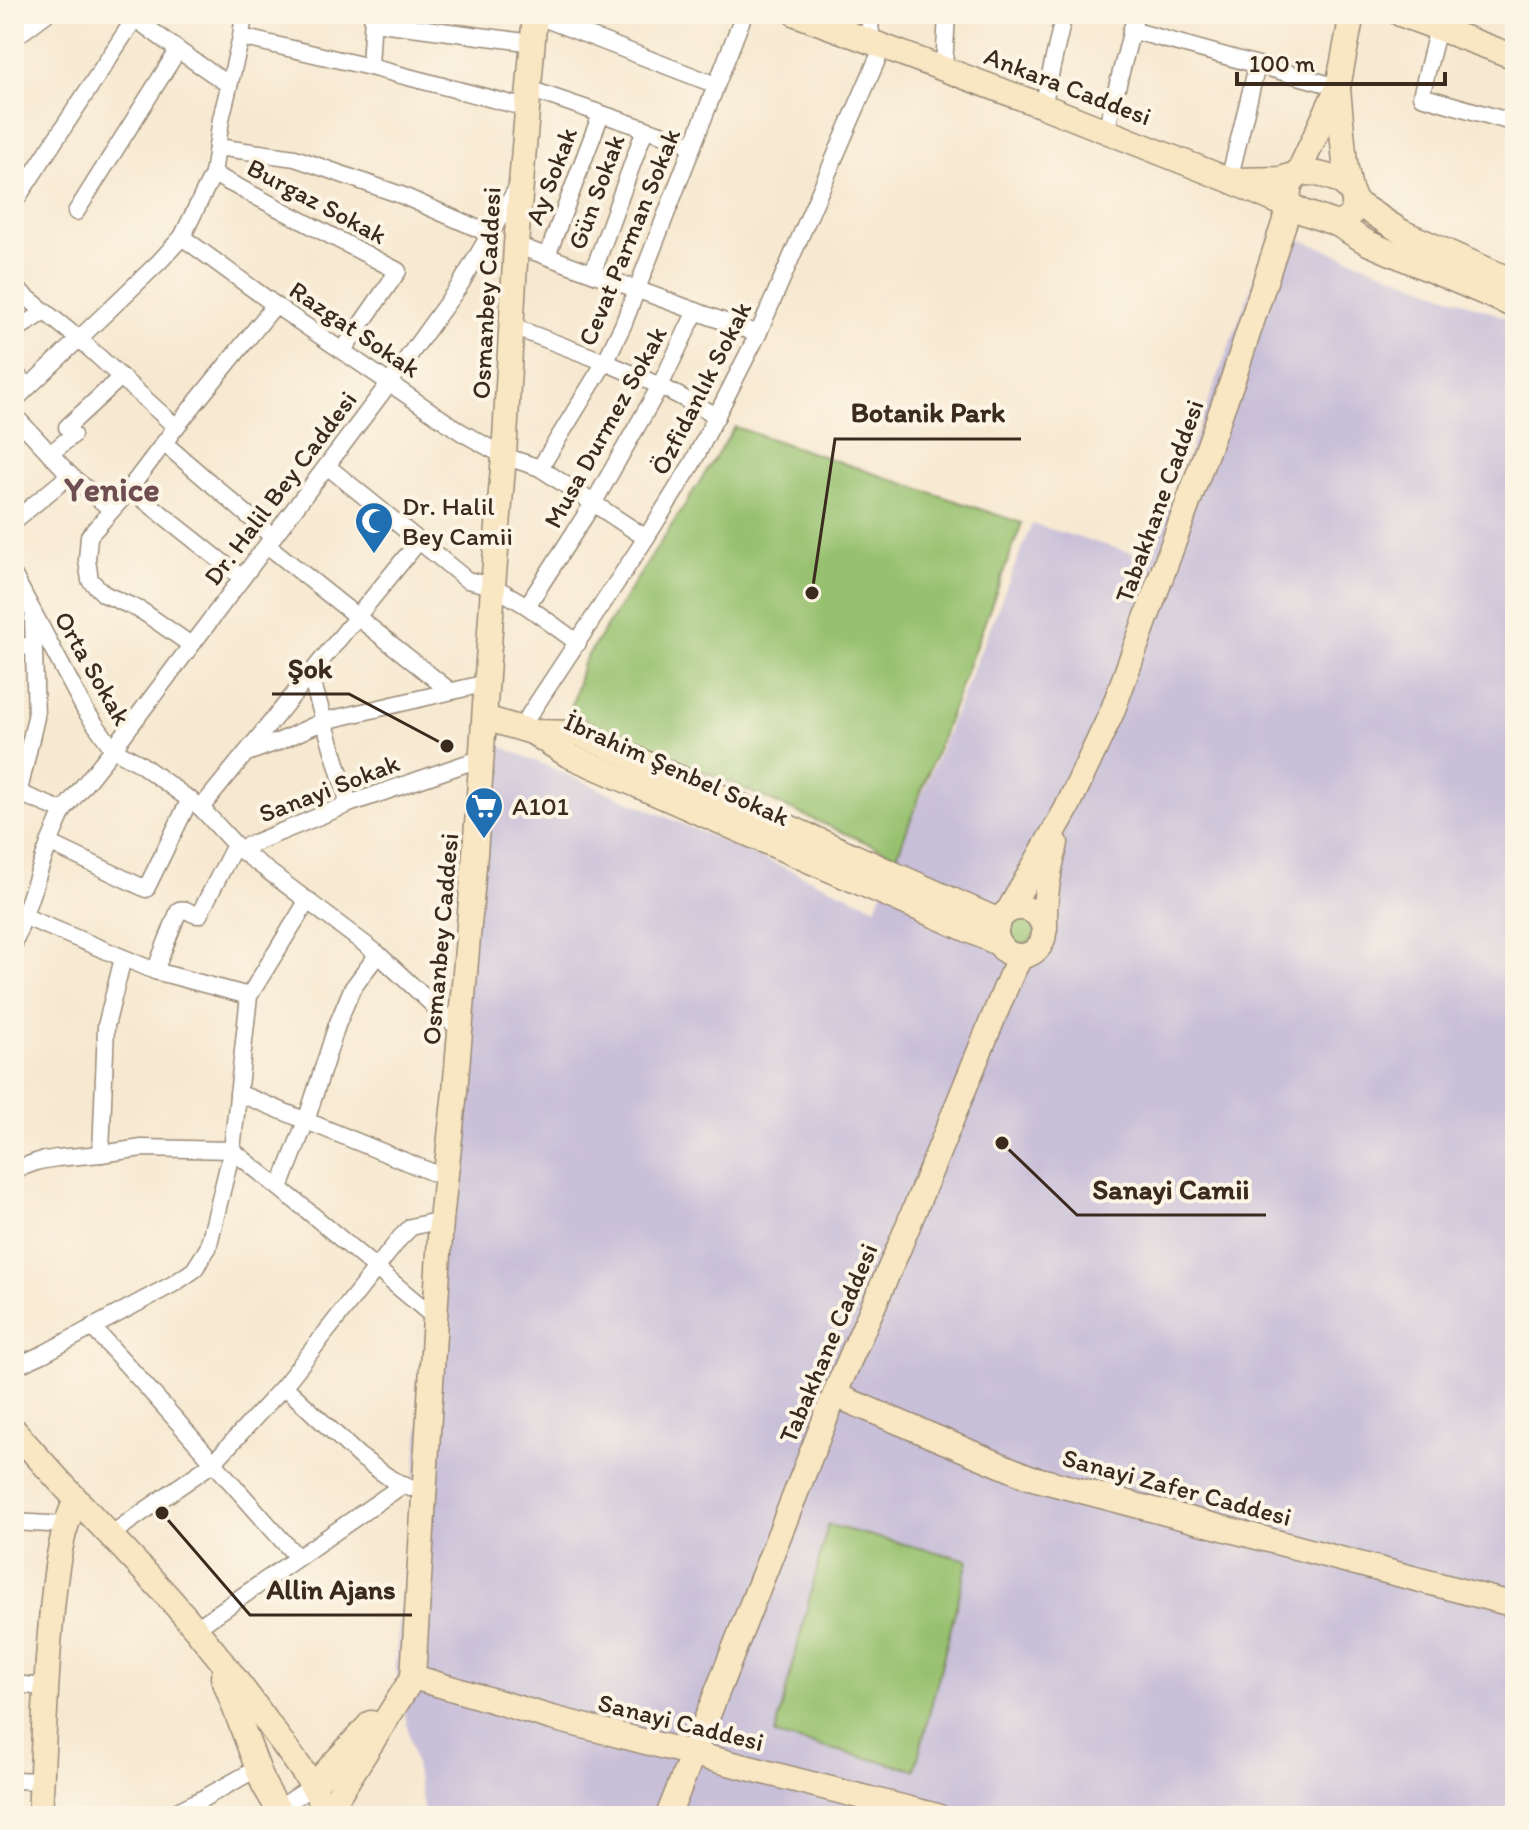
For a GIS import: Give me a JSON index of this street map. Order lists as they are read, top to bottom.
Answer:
{
  "streets": {
    "street": [
      "Ankara Caddesi",
      "Ay Sokak",
      "Gün Sokak",
      "Burgaz Sokak",
      "Cevat Parman Sokak",
      "Osmanbey Caddesi",
      "Razgat Sokak",
      "Özfidanlık Sokak",
      "Musa Durmez Sokak",
      "Dr. Halil Bey Caddesi",
      "Tabakhane Caddesi",
      "Orta Sokak",
      "İbrahim Şenbel Sokak",
      "Sanayi Sokak",
      "Sanayi Zafer Caddesi",
      "Sanayi Caddesi"
    ]
  },
  "crossings": [
    ["Ankara Caddesi", "Özfidanlık Sokak"],
    ["Ankara Caddesi", "Tabakhane Caddesi"],
    ["Burgaz Sokak", "Razgat Sokak"],
    ["Cevat Parman Sokak", "Razgat Sokak"],
    ["Osmanbey Caddesi", "Razgat Sokak"],
    ["Osmanbey Caddesi", "Dr. Halil Bey Caddesi"],
    ["Osmanbey Caddesi", "İbrahim Şenbel Sokak"],
    ["Osmanbey Caddesi", "Sanayi Sokak"],
    ["Osmanbey Caddesi", "Sanayi Caddesi"],
    ["Razgat Sokak", "Özfidanlık Sokak"],
    ["Razgat Sokak", "Musa Durmez Sokak"],
    ["Razgat Sokak", "Dr. Halil Bey Caddesi"],
    ["Özfidanlık Sokak", "İbrahim Şenbel Sokak"],
    ["Dr. Halil Bey Caddesi", "Orta Sokak"],
    ["Tabakhane Caddesi", "İbrahim Şenbel Sokak"],
    ["Tabakhane Caddesi", "Sanayi Zafer Caddesi"],
    ["Tabakhane Caddesi", "Sanayi Caddesi"]
  ],
  "districts": ["Yenice"],
  "places": {
    "mosque": ["Dr. Halil Bey Camii"],
    "other": [
      "Botanik Park",
      "Şok",
      "Sanayi Camii",
      "Allin Ajans"
    ],
    "supermarket": ["A101"]
  },
  "scale_bar": "100 m"
}
